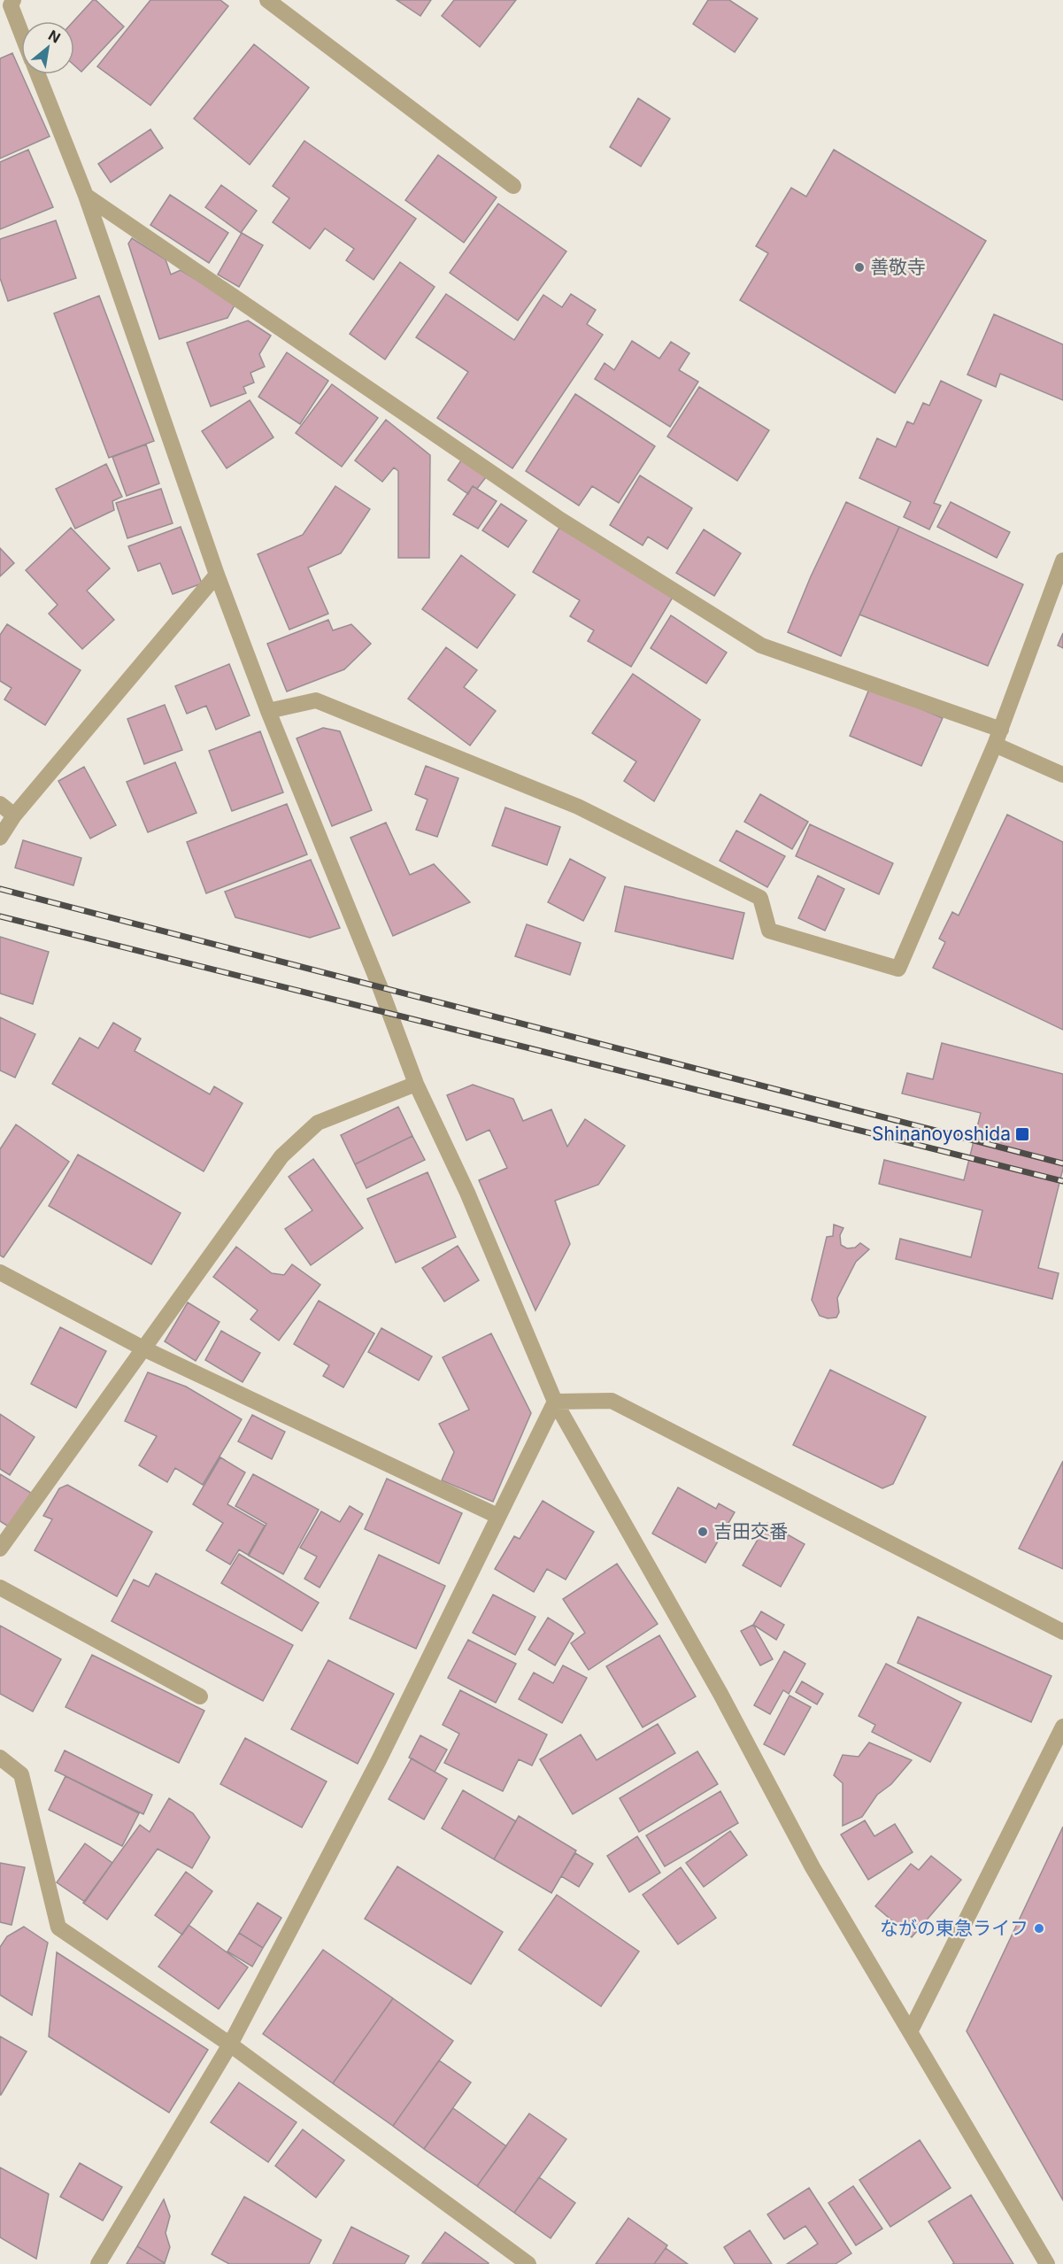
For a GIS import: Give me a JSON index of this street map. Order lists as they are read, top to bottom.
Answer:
{
  "places": {
    "other": ["善敬寺", "吉田交番", "ながの東急ライフ"],
    "transit": ["Shinanoyoshida"]
  },
  "north": "top right"
}
